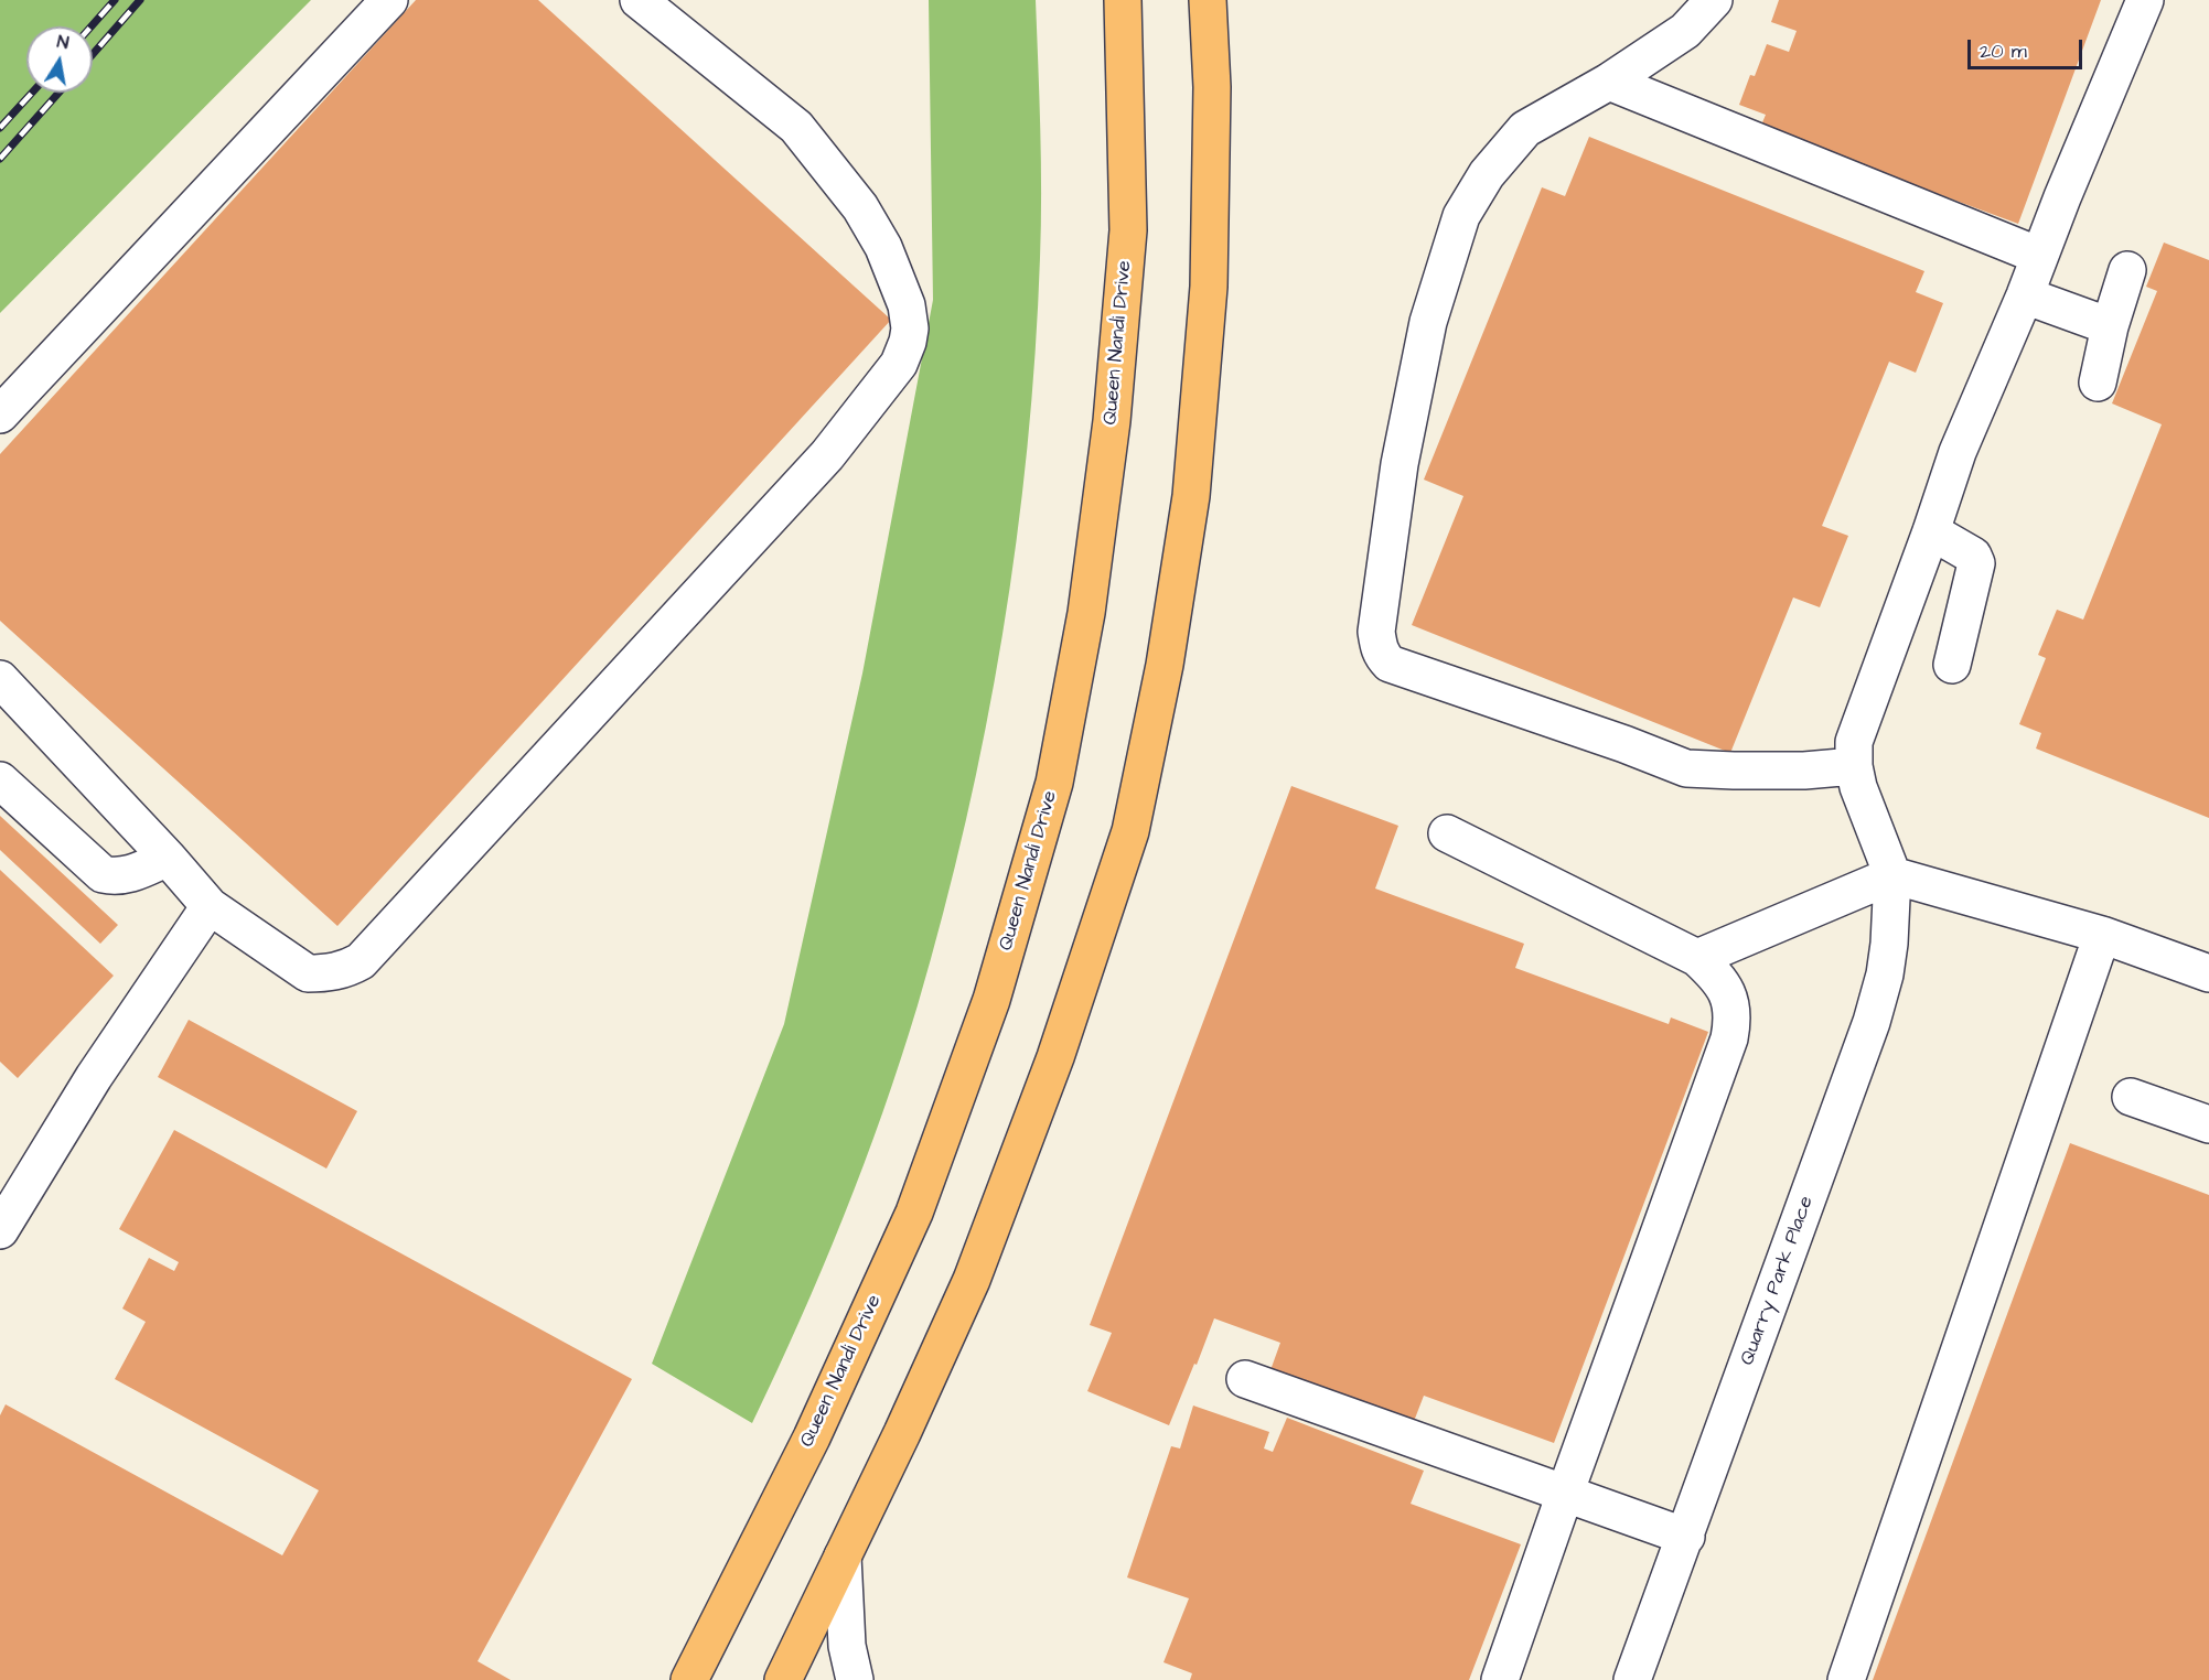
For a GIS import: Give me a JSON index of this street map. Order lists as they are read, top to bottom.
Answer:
{
  "streets": {
    "main road": ["Queen Nandi Drive"],
    "lane": ["Quarry Park Place"]
  },
  "scale_bar": "20 m",
  "north": "top"
}
